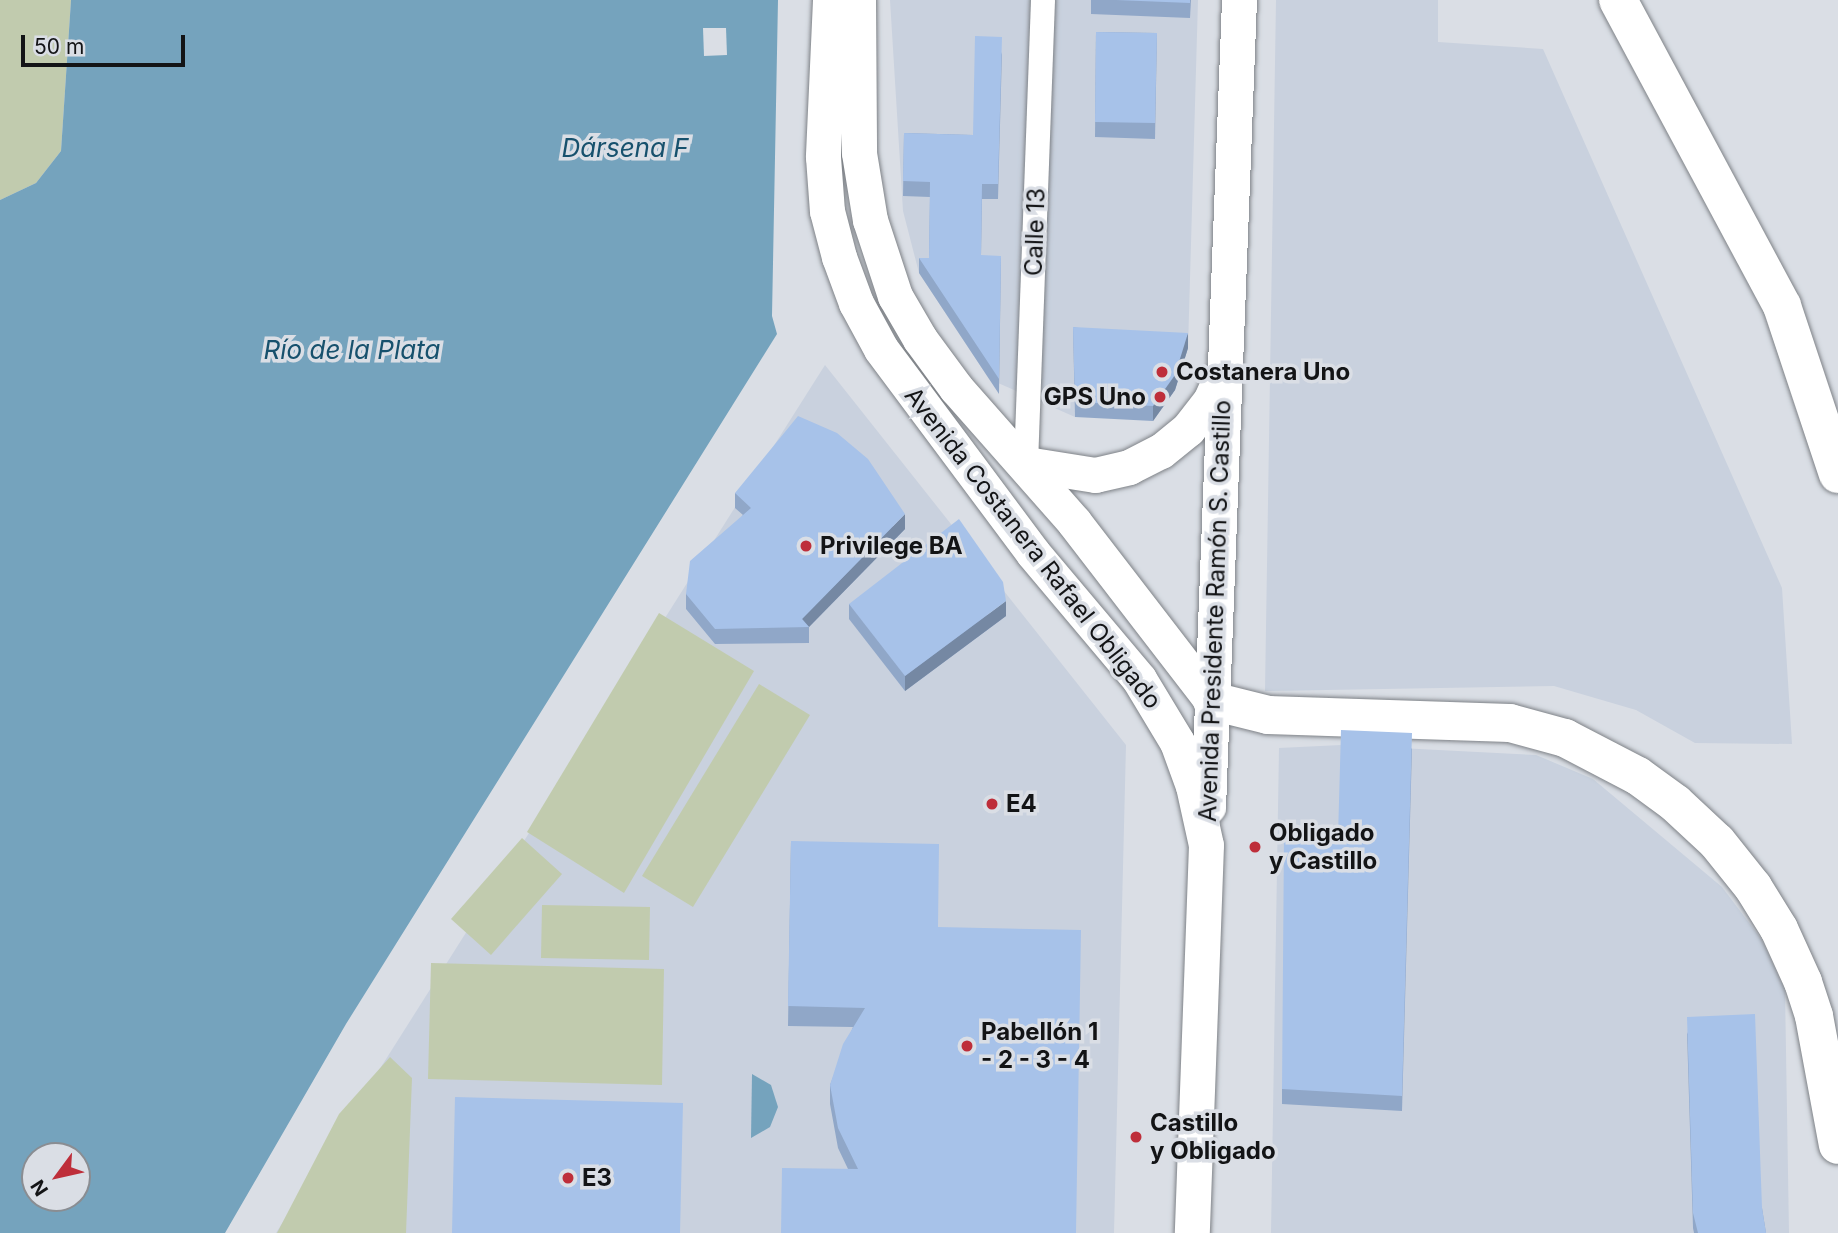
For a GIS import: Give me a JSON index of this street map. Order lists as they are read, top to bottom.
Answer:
{
  "streets": {
    "main road": ["Avenida Costanera Rafael Obligado", "Avenida Presidente Ramón S. Castillo"],
    "street": ["Calle 13"]
  },
  "crossings": [
    ["Calle 13", "Avenida Costanera Rafael Obligado"],
    ["Avenida Costanera Rafael Obligado", "Avenida Presidente Ramón S. Castillo"]
  ],
  "water": ["Dársena F", "Río de la Plata"],
  "places": [
    "Costanera Uno",
    "GPS Uno",
    "Privilege BA",
    "E4",
    "Obligado y Castillo",
    "Pabellón 1 - 2 - 3 - 4",
    "Castillo y Obligado",
    "E3"
  ],
  "scale_bar": "50 m",
  "north": "bottom left"
}
